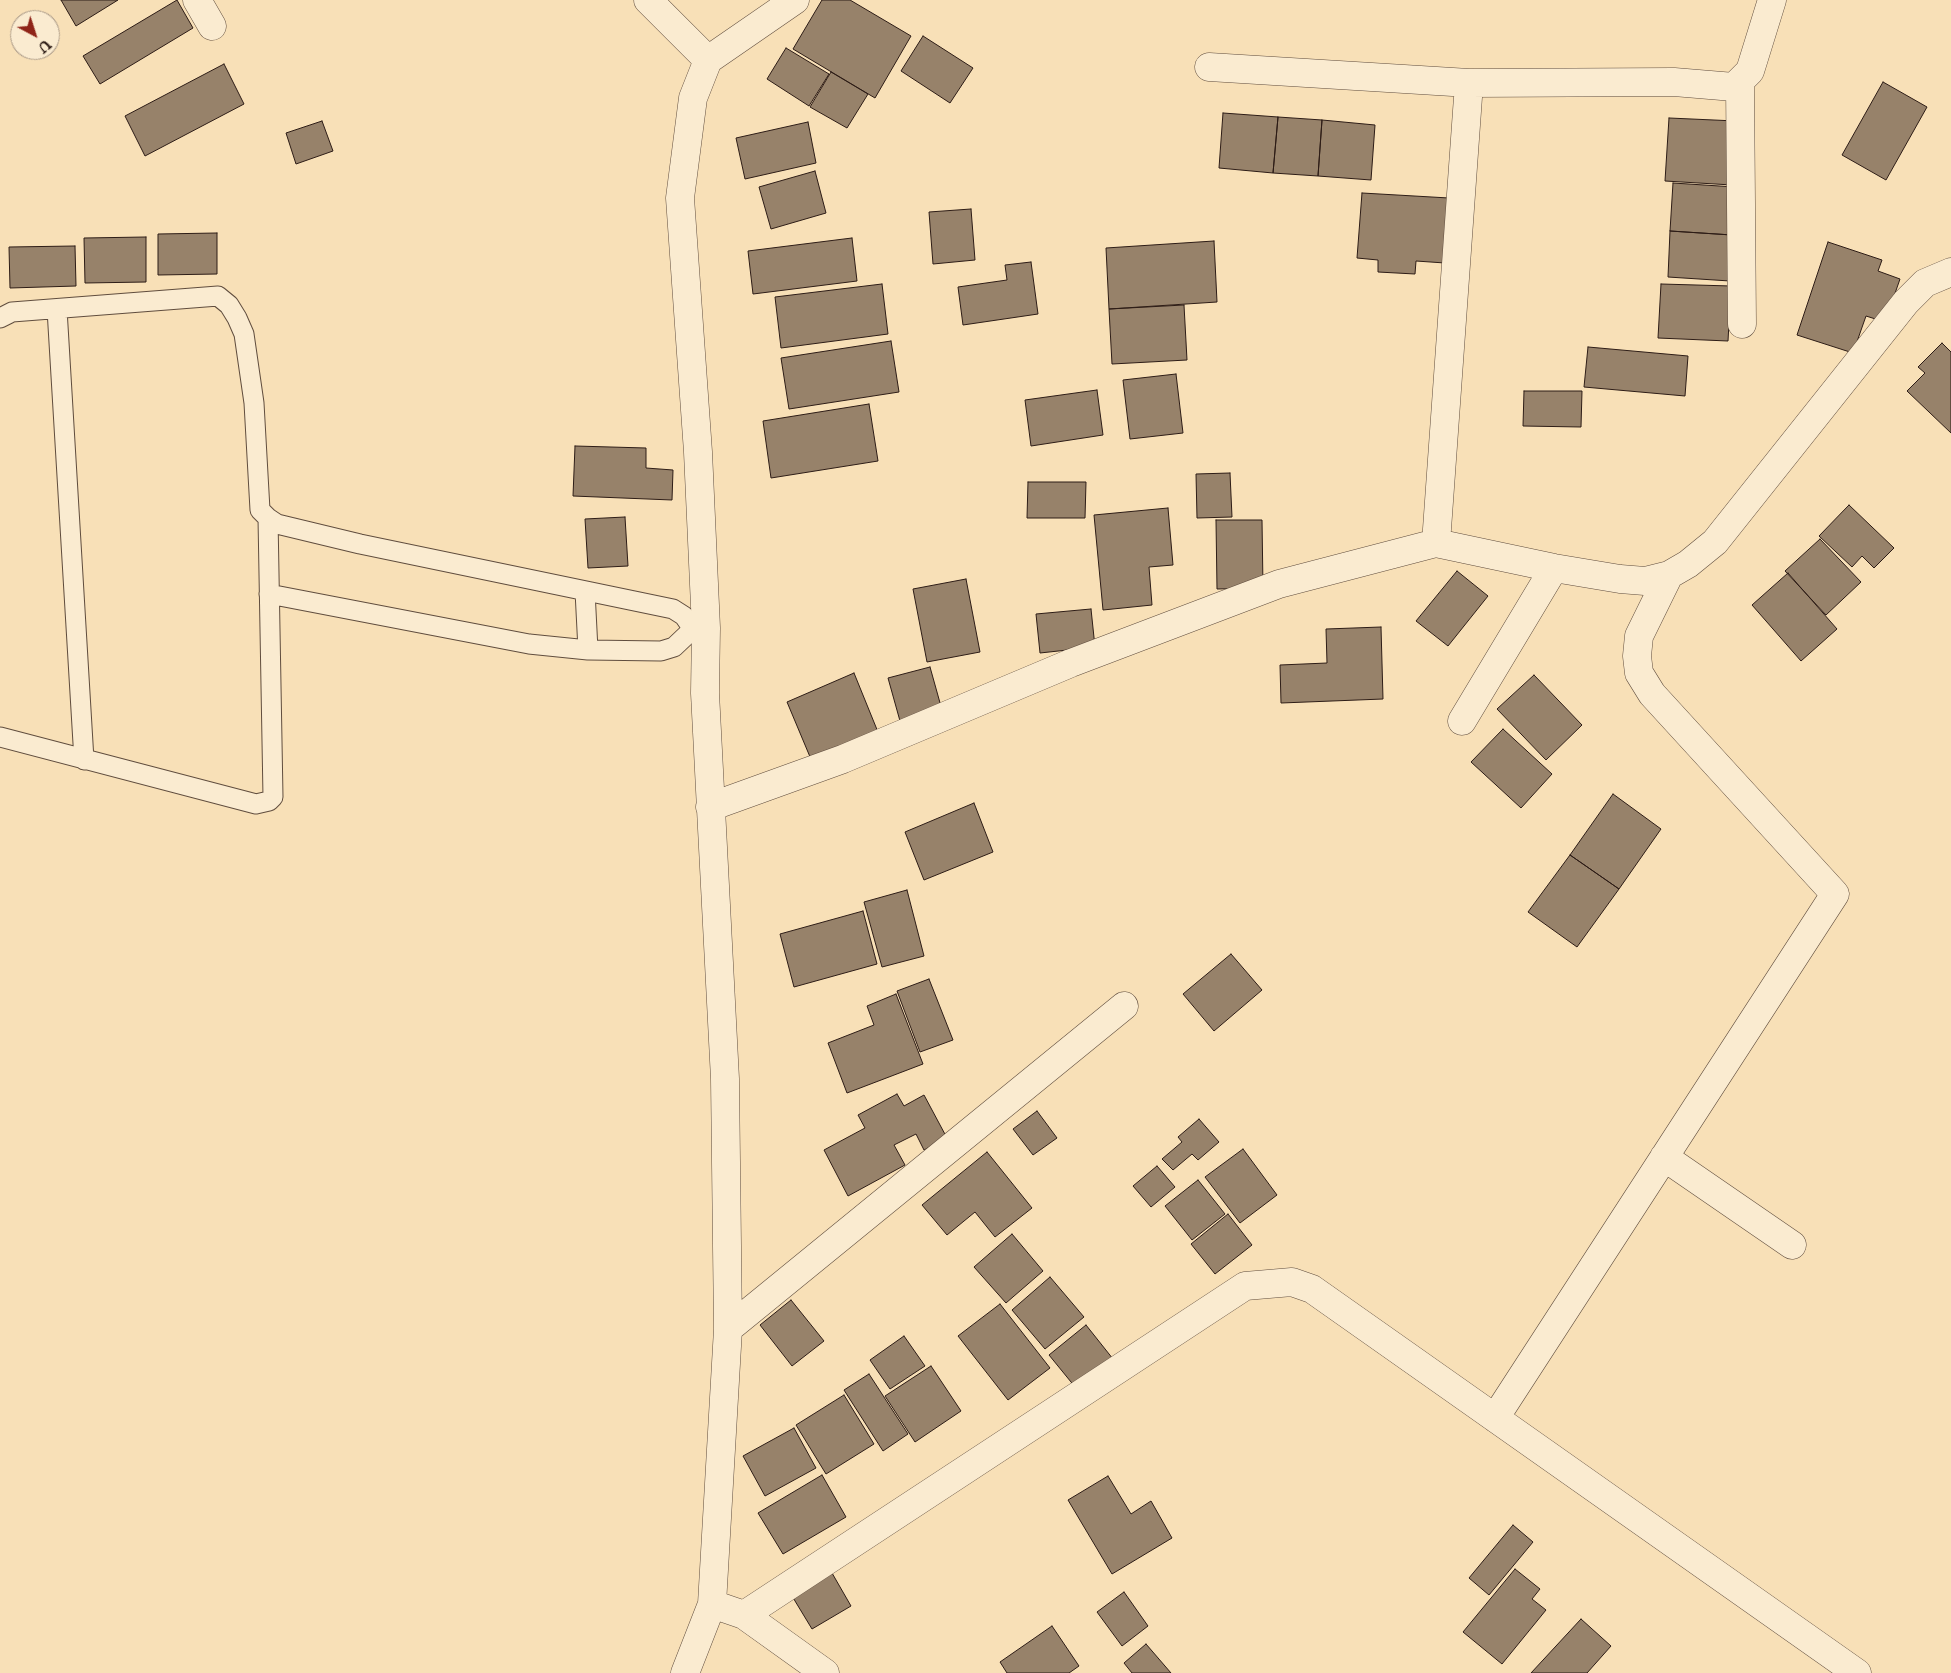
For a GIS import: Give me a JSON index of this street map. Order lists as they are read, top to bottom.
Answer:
{
  "north": "bottom right"
}
